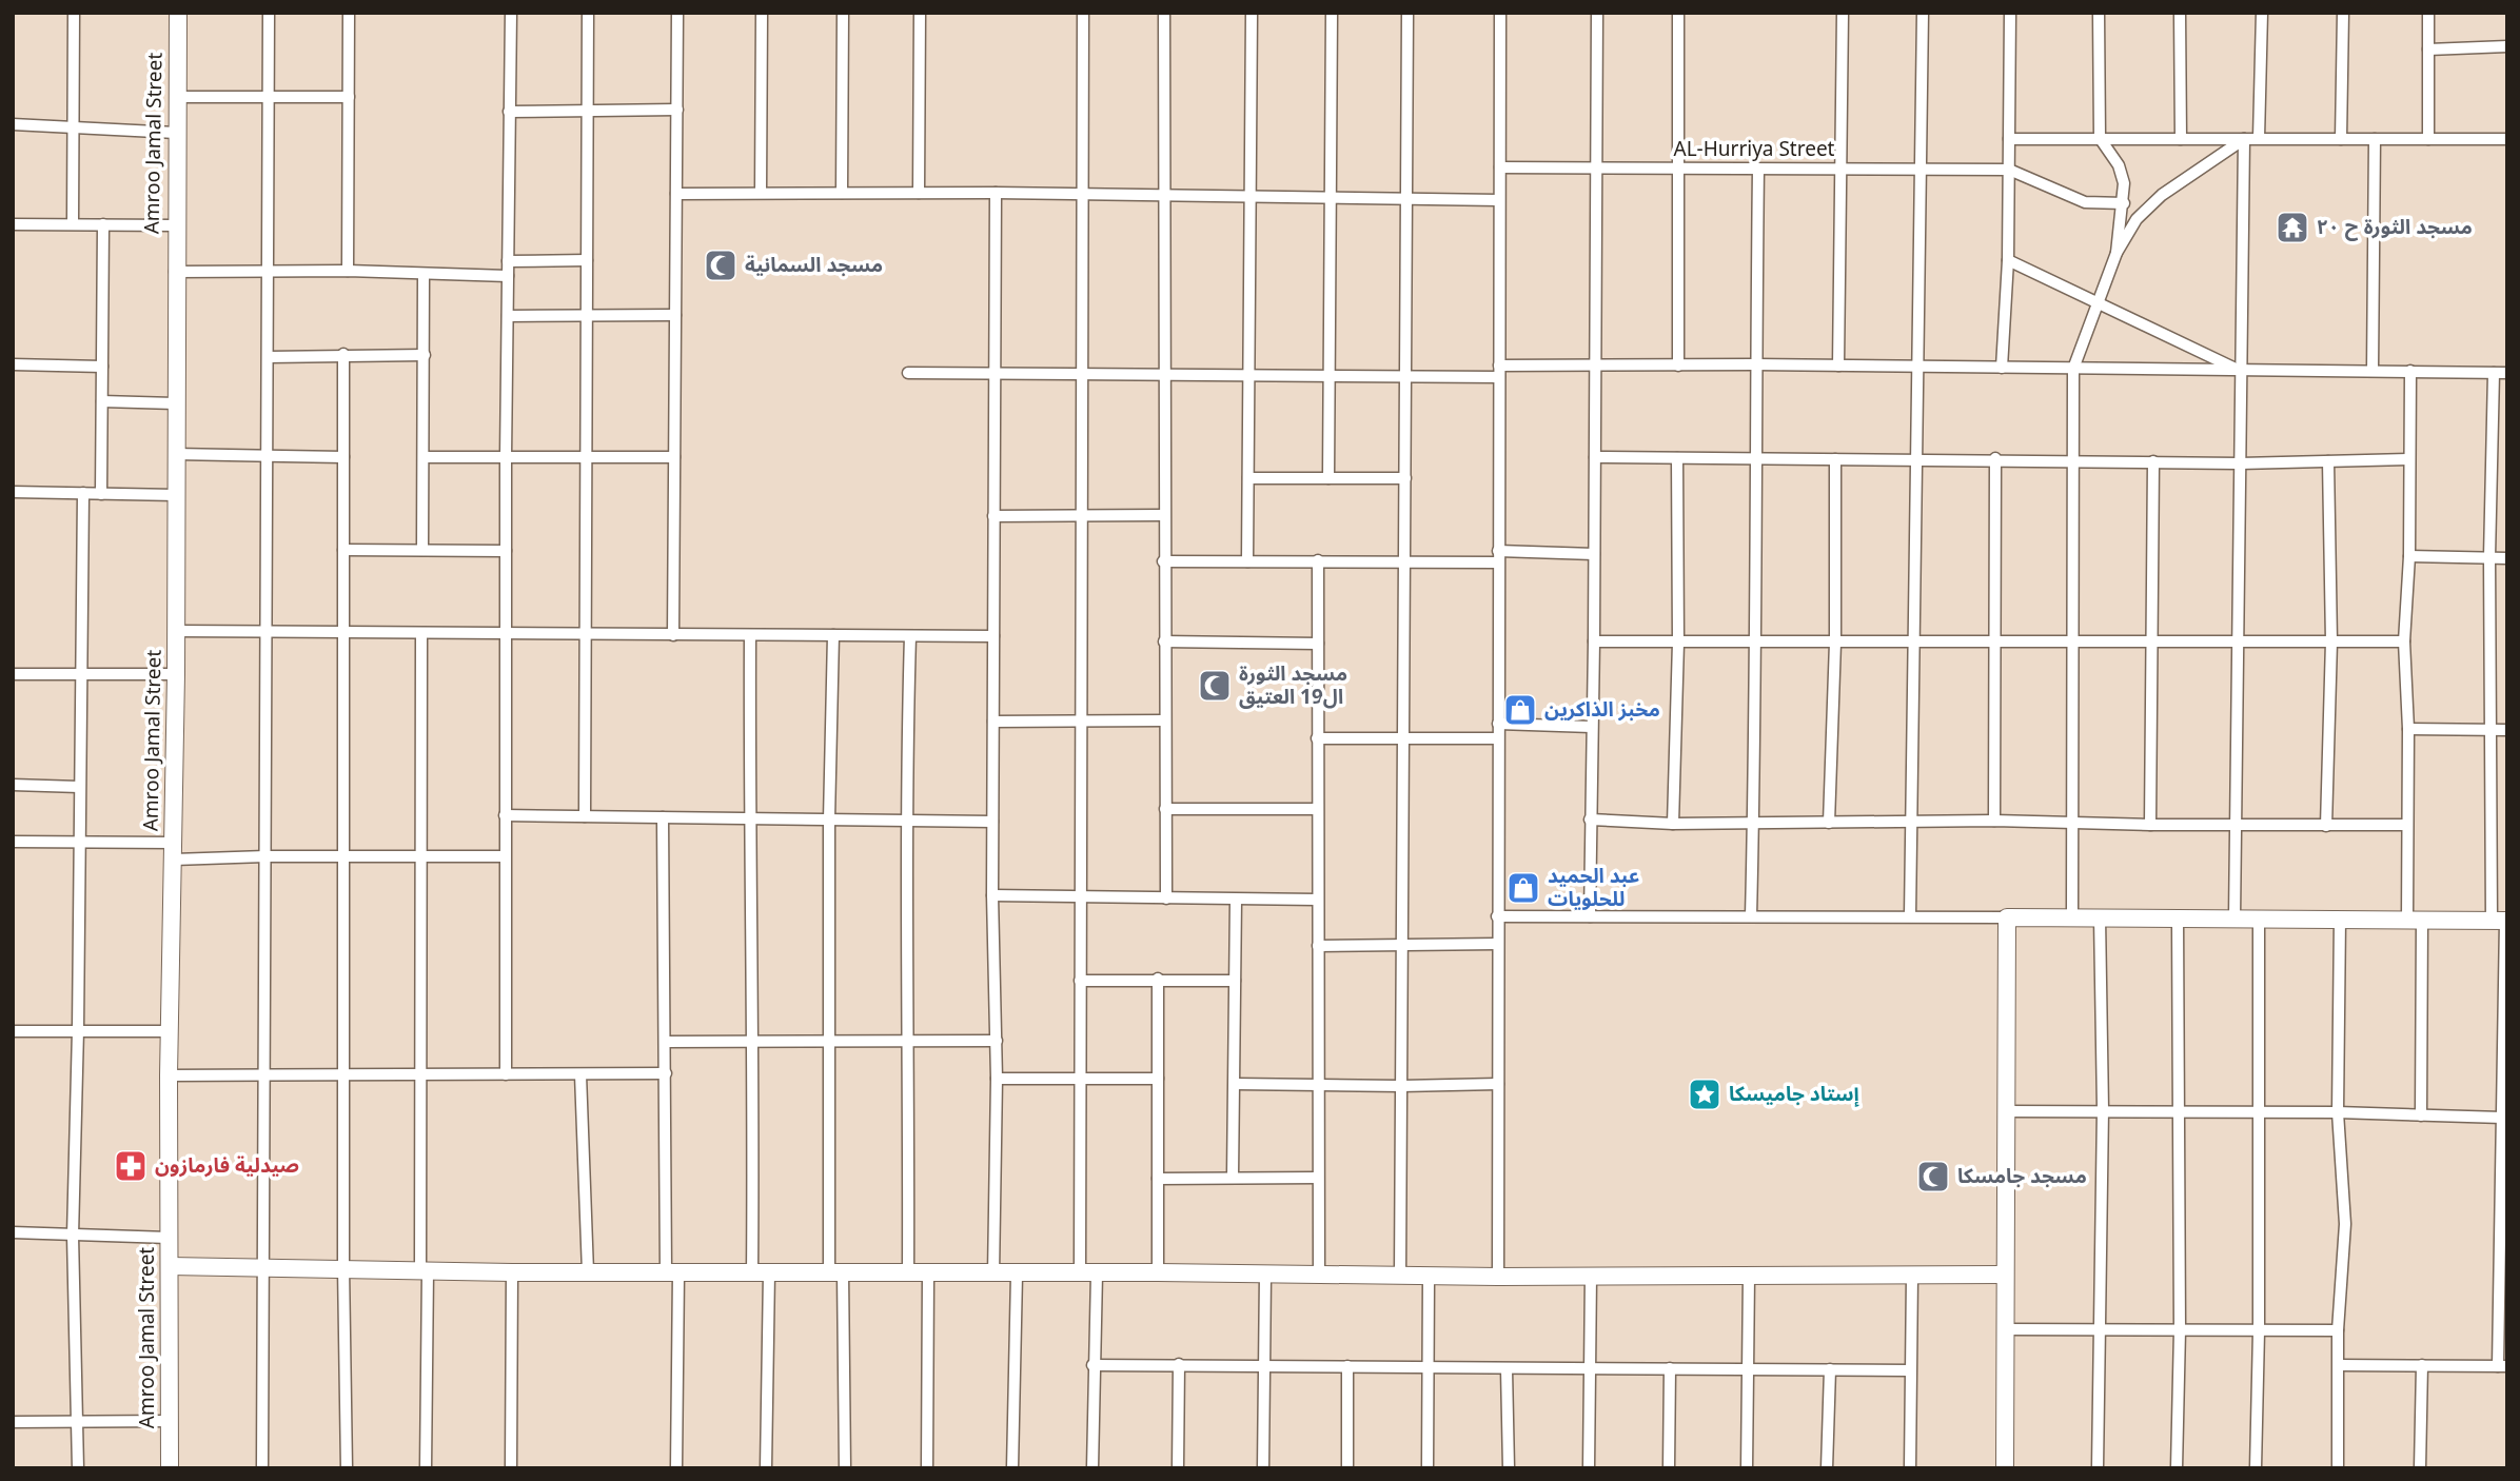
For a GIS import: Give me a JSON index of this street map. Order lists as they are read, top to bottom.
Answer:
{
  "streets": {
    "street": ["Amroo Jamal Street", "AL-Hurriya Street"]
  },
  "places": {
    "temple": ["مسجد الثورة ح ٢٠"],
    "mosque": ["مسجد السمانية", "مسجد الثورة ال19 العتيق", "مسجد جامسكا"],
    "shop": ["مخبز الذاكرين", "عبد الحميد للحلويات"],
    "place": ["إستاد جاميسكا"],
    "pharmacy": ["صيدلية فارمازون"]
  }
}
